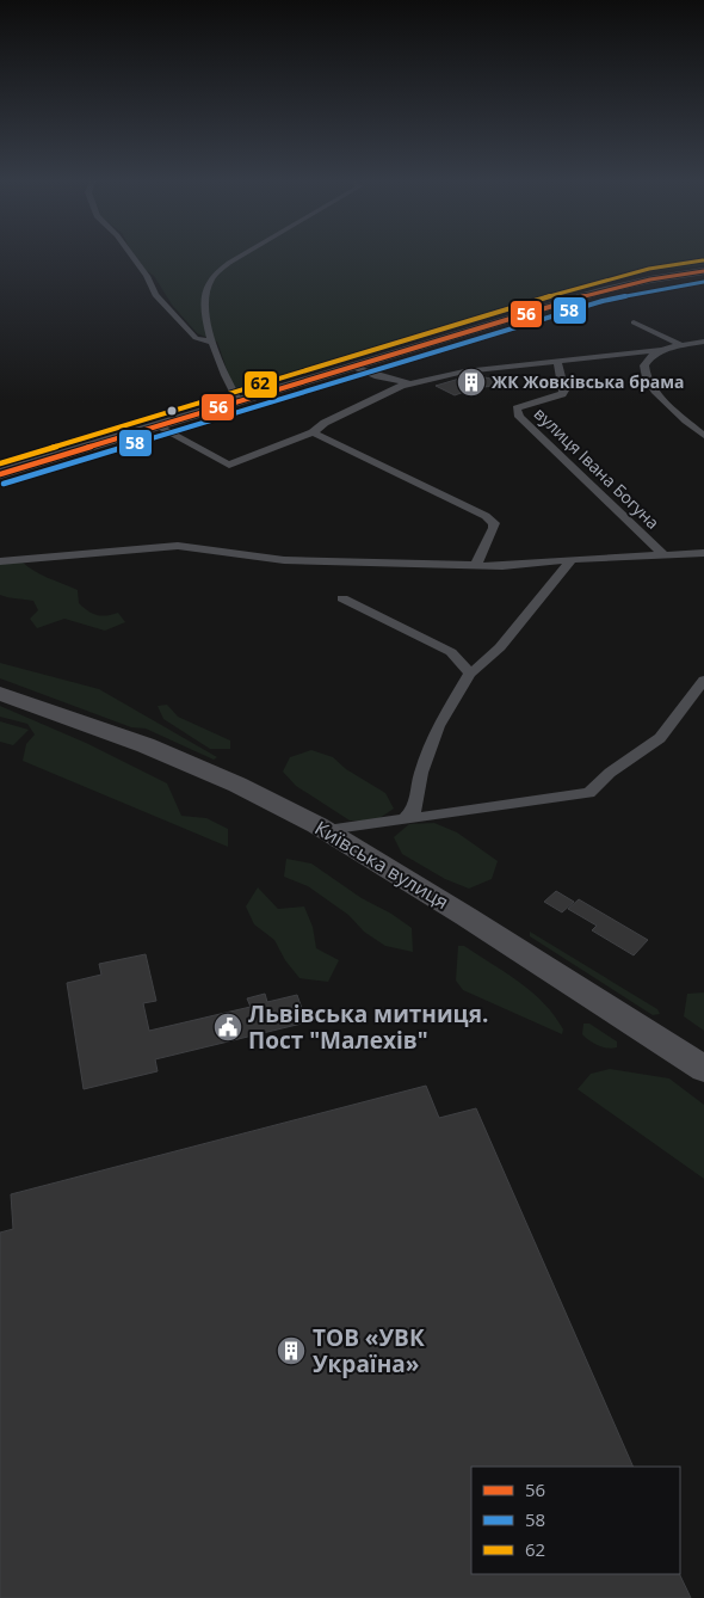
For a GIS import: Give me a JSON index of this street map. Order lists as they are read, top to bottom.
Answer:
{
  "streets": {
    "highway": ["Київська вулиця"],
    "street": ["вулиця Івана Богуна"]
  },
  "places": {
    "building": ["ЖК Жовківська брама", "ТОВ «УВК Україна»"],
    "public building": ["Львівська митниця. Пост \"Малехів\""]
  },
  "lines": ["transit line 62", "transit line 56", "transit line 58"],
  "legend": ["56", "58", "62"]
}
